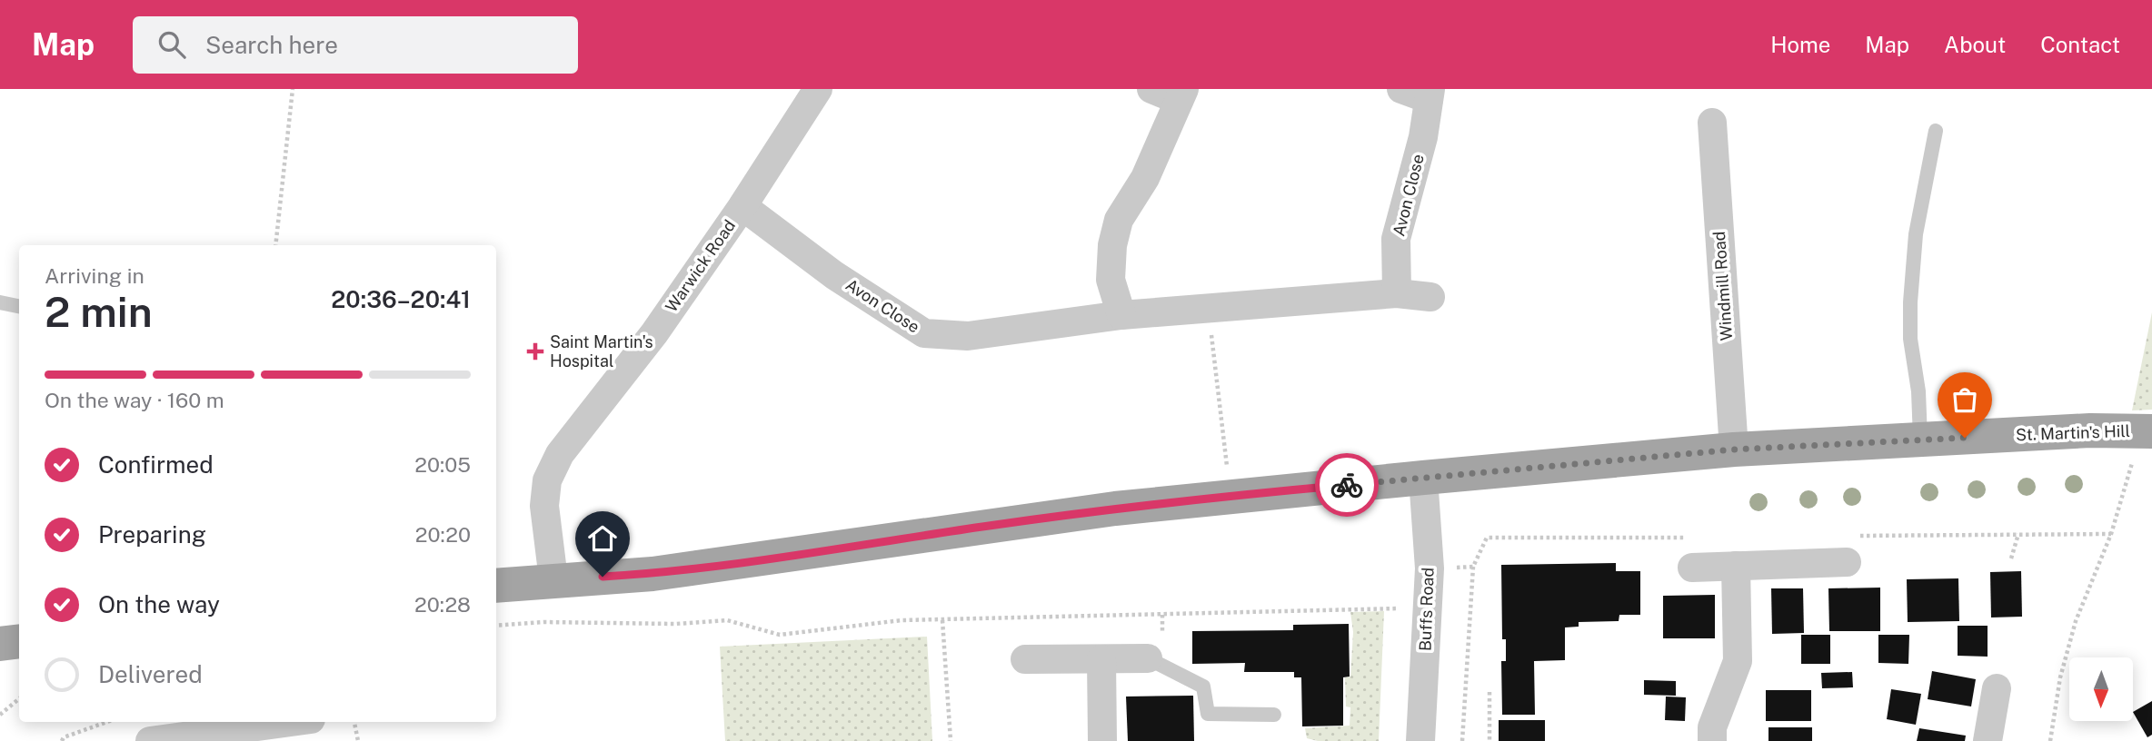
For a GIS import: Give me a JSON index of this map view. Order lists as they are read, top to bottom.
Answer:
{
  "streets": {
    "main road": ["St. Martin's Hill"],
    "street": [
      "Avon Close",
      "Warwick Road",
      "Windmill Road",
      "Buffs Road"
    ]
  },
  "crossings": [
    ["Avon Close", "Warwick Road"],
    ["Warwick Road", "St. Martin's Hill"],
    ["Windmill Road", "St. Martin's Hill"],
    ["St. Martin's Hill", "Buffs Road"]
  ],
  "places": {
    "health": ["Saint Martin's Hospital"]
  },
  "north": "bottom",
  "page": {
    "header": "Map",
    "search": "Search here",
    "nav": [
      "Home",
      "Map",
      "About",
      "Contact"
    ],
    "heading": ["2 min", "Arriving in", "20:36–20:41"],
    "bar": "On the way · 160 m",
    "list": [
      ["Confirmed", "20:05"],
      ["Preparing", "20:20"],
      ["On the way", "20:28"],
      "Delivered"
    ]
  }
}
